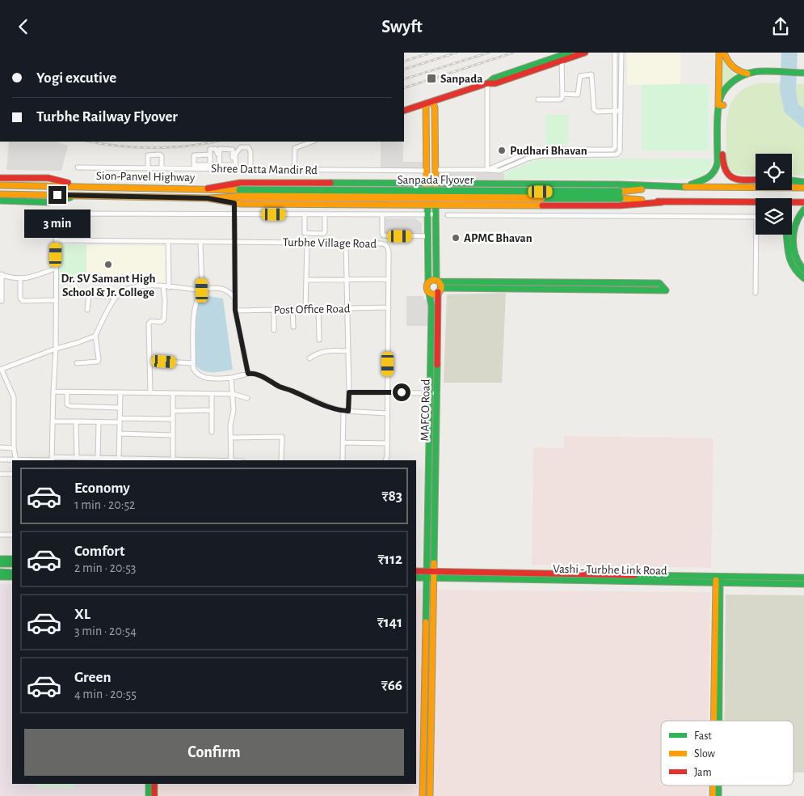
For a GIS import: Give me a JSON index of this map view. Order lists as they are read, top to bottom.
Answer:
{
  "streets": {
    "main road": [
      "Sion-Panvel Highway",
      "Sanpada Flyover",
      "MAFCO Road",
      "Vashi - Turbhe Link Road"
    ],
    "street": ["Shree Datta Mandir Rd", "Turbhe Village Road", "Post Office Road"]
  },
  "crossings": [
    ["Sion-Panvel Highway", "Sanpada Flyover"],
    ["Turbhe Village Road", "Post Office Road"],
    ["MAFCO Road", "Vashi - Turbhe Link Road"]
  ],
  "places": {
    "transit": ["Sanpada"],
    "other": ["Pudhari Bhavan", "APMC Bhavan", "Dr. SV Samant High School & Jr. College"]
  },
  "legend": ["Fast", "Slow", "Jam"],
  "page": {
    "header": "Swyft",
    "banner": ["Yogi excutive", "Turbhe Railway Flyover"],
    "bubble": "3 min",
    "list": [
      {
        "name": "Economy",
        "note": "1 min · 20:52",
        "value": "₹83"
      },
      {
        "name": "Comfort",
        "note": "2 min · 20:53",
        "value": "₹112"
      },
      {
        "name": "XL",
        "note": "3 min · 20:54",
        "value": "₹141"
      },
      {
        "name": "Green",
        "note": "4 min · 20:55",
        "value": "₹66"
      }
    ],
    "buttons": "Confirm"
  }
}
